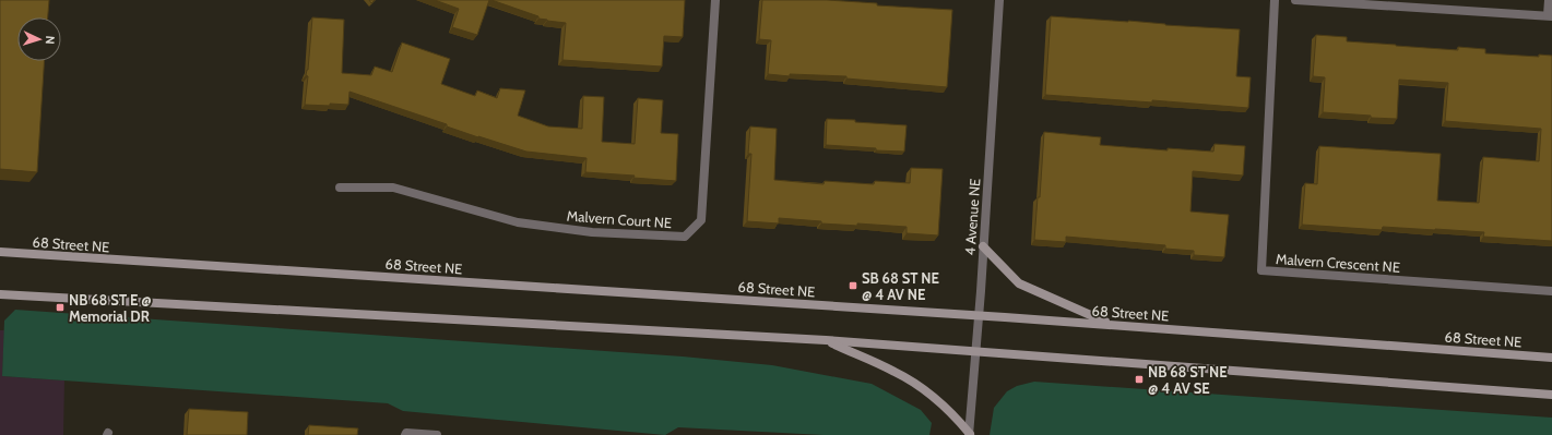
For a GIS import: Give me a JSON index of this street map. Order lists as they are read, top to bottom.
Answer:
{
  "streets": {
    "main road": ["68 Street NE"],
    "street": ["4 Avenue NE", "Malvern Court NE", "Malvern Crescent NE"]
  },
  "crossings": [
    ["4 Avenue NE", "68 Street NE"]
  ],
  "places": {
    "transit": ["SB 68 ST NE @ 4 AV NE", "NB 68 ST E @ Memorial DR", "NB 68 ST NE @ 4 AV SE"]
  },
  "north": "right"
}
